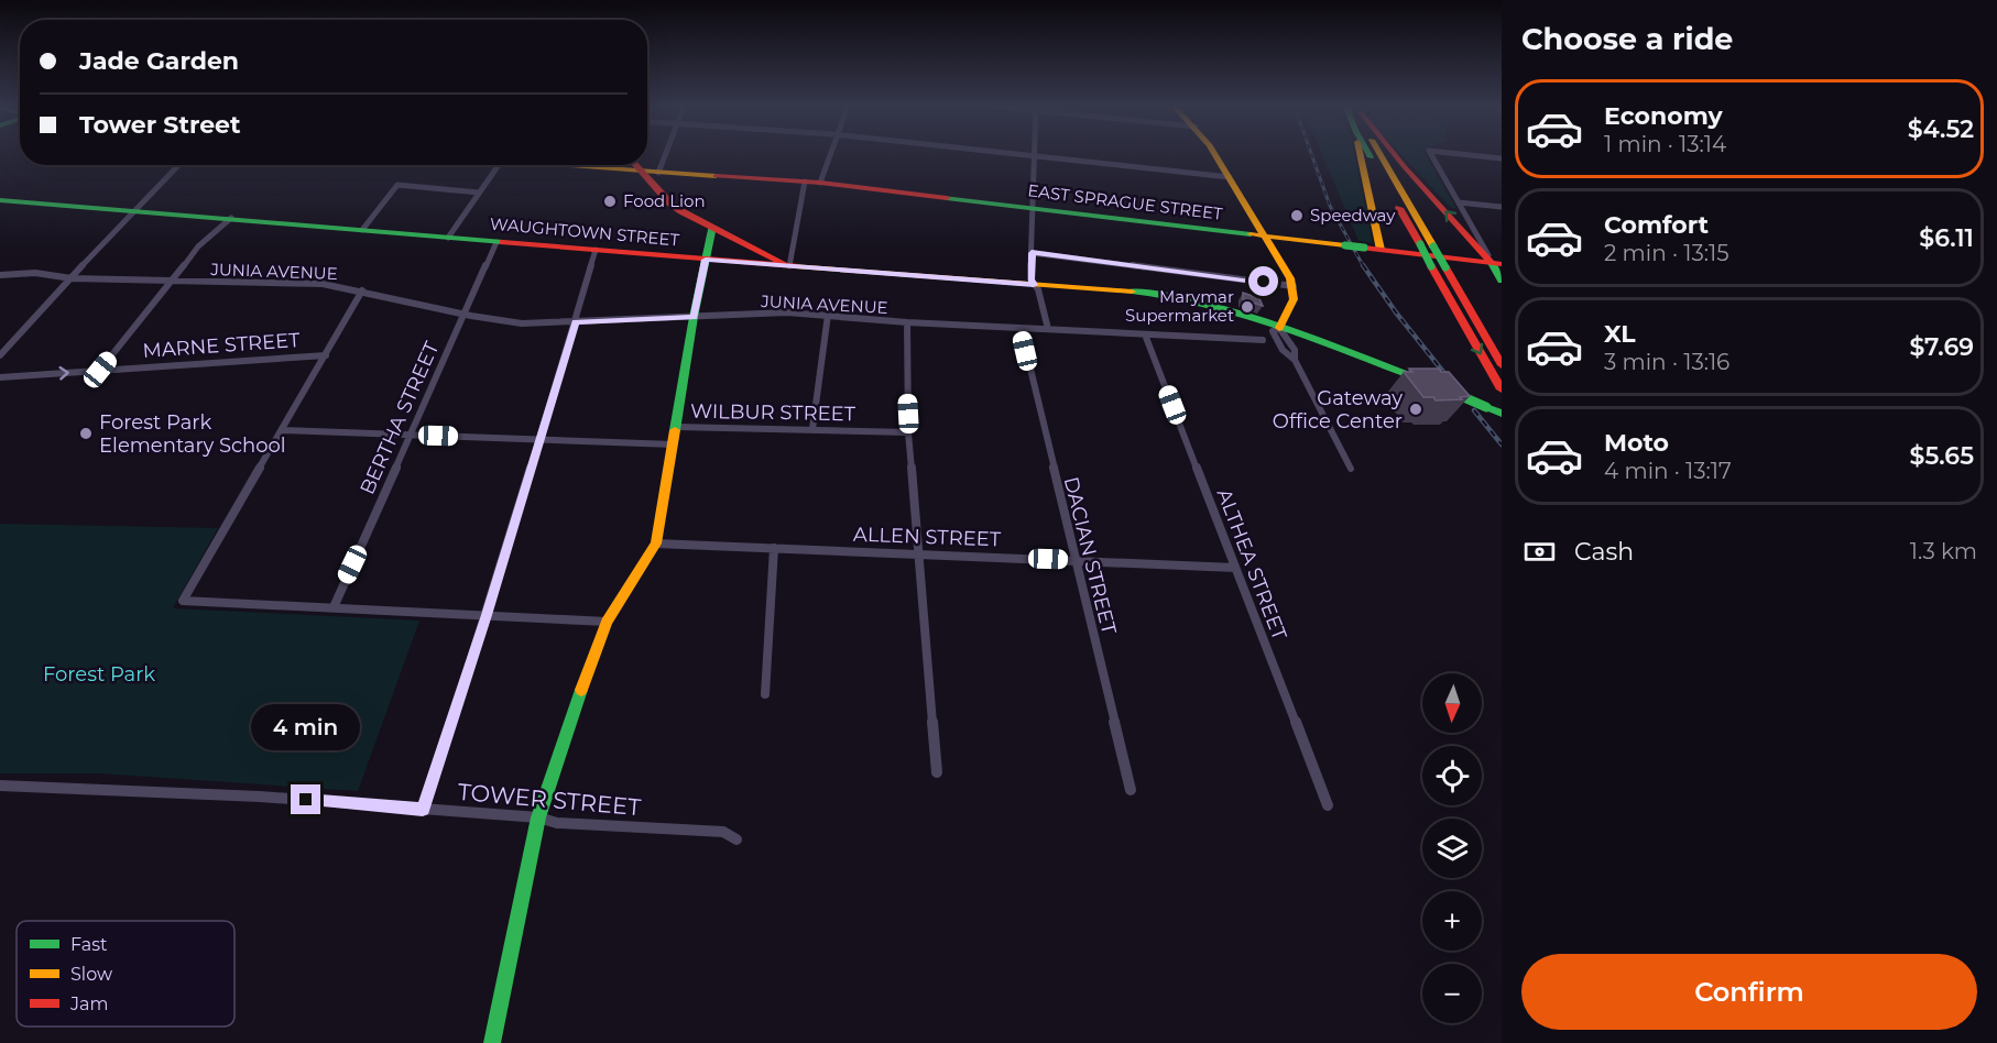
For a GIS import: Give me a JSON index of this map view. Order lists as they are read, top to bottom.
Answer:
{
  "streets": {
    "main road": ["EAST SPRAGUE STREET", "WAUGHTOWN STREET"],
    "street": [
      "JUNIA AVENUE",
      "MARNE STREET",
      "WILBUR STREET",
      "BERTHA STREET",
      "ALLEN STREET",
      "DACIAN STREET",
      "ALTHEA STREET",
      "TOWER STREET"
    ]
  },
  "crossings": [
    ["WAUGHTOWN STREET", "BERTHA STREET"],
    ["JUNIA AVENUE", "BERTHA STREET"],
    ["JUNIA AVENUE", "DACIAN STREET"],
    ["JUNIA AVENUE", "ALTHEA STREET"],
    ["WILBUR STREET", "BERTHA STREET"],
    ["ALLEN STREET", "DACIAN STREET"],
    ["ALLEN STREET", "ALTHEA STREET"]
  ],
  "parks": ["Forest Park"],
  "places": [
    "Food Lion",
    "Speedway",
    "Marymar Supermarket",
    "Gateway Office Center",
    "Forest Park Elementary School"
  ],
  "legend": ["Fast", "Slow", "Jam"],
  "north": "bottom",
  "page": {
    "heading": "Choose a ride",
    "banner": ["Jade Garden", "Tower Street"],
    "list": [
      {
        "name": "Economy",
        "note": "1 min · 13:14",
        "value": "$4.52"
      },
      {
        "name": "Comfort",
        "note": "2 min · 13:15",
        "value": "$6.11"
      },
      {
        "name": "XL",
        "note": "3 min · 13:16",
        "value": "$7.69"
      },
      {
        "name": "Moto",
        "note": "4 min · 13:17",
        "value": "$5.65"
      }
    ],
    "pay": ["Cash", "1.3 km"],
    "map_buttons": ["+", "−"],
    "bubble": "4 min",
    "buttons": "Confirm"
  }
}
